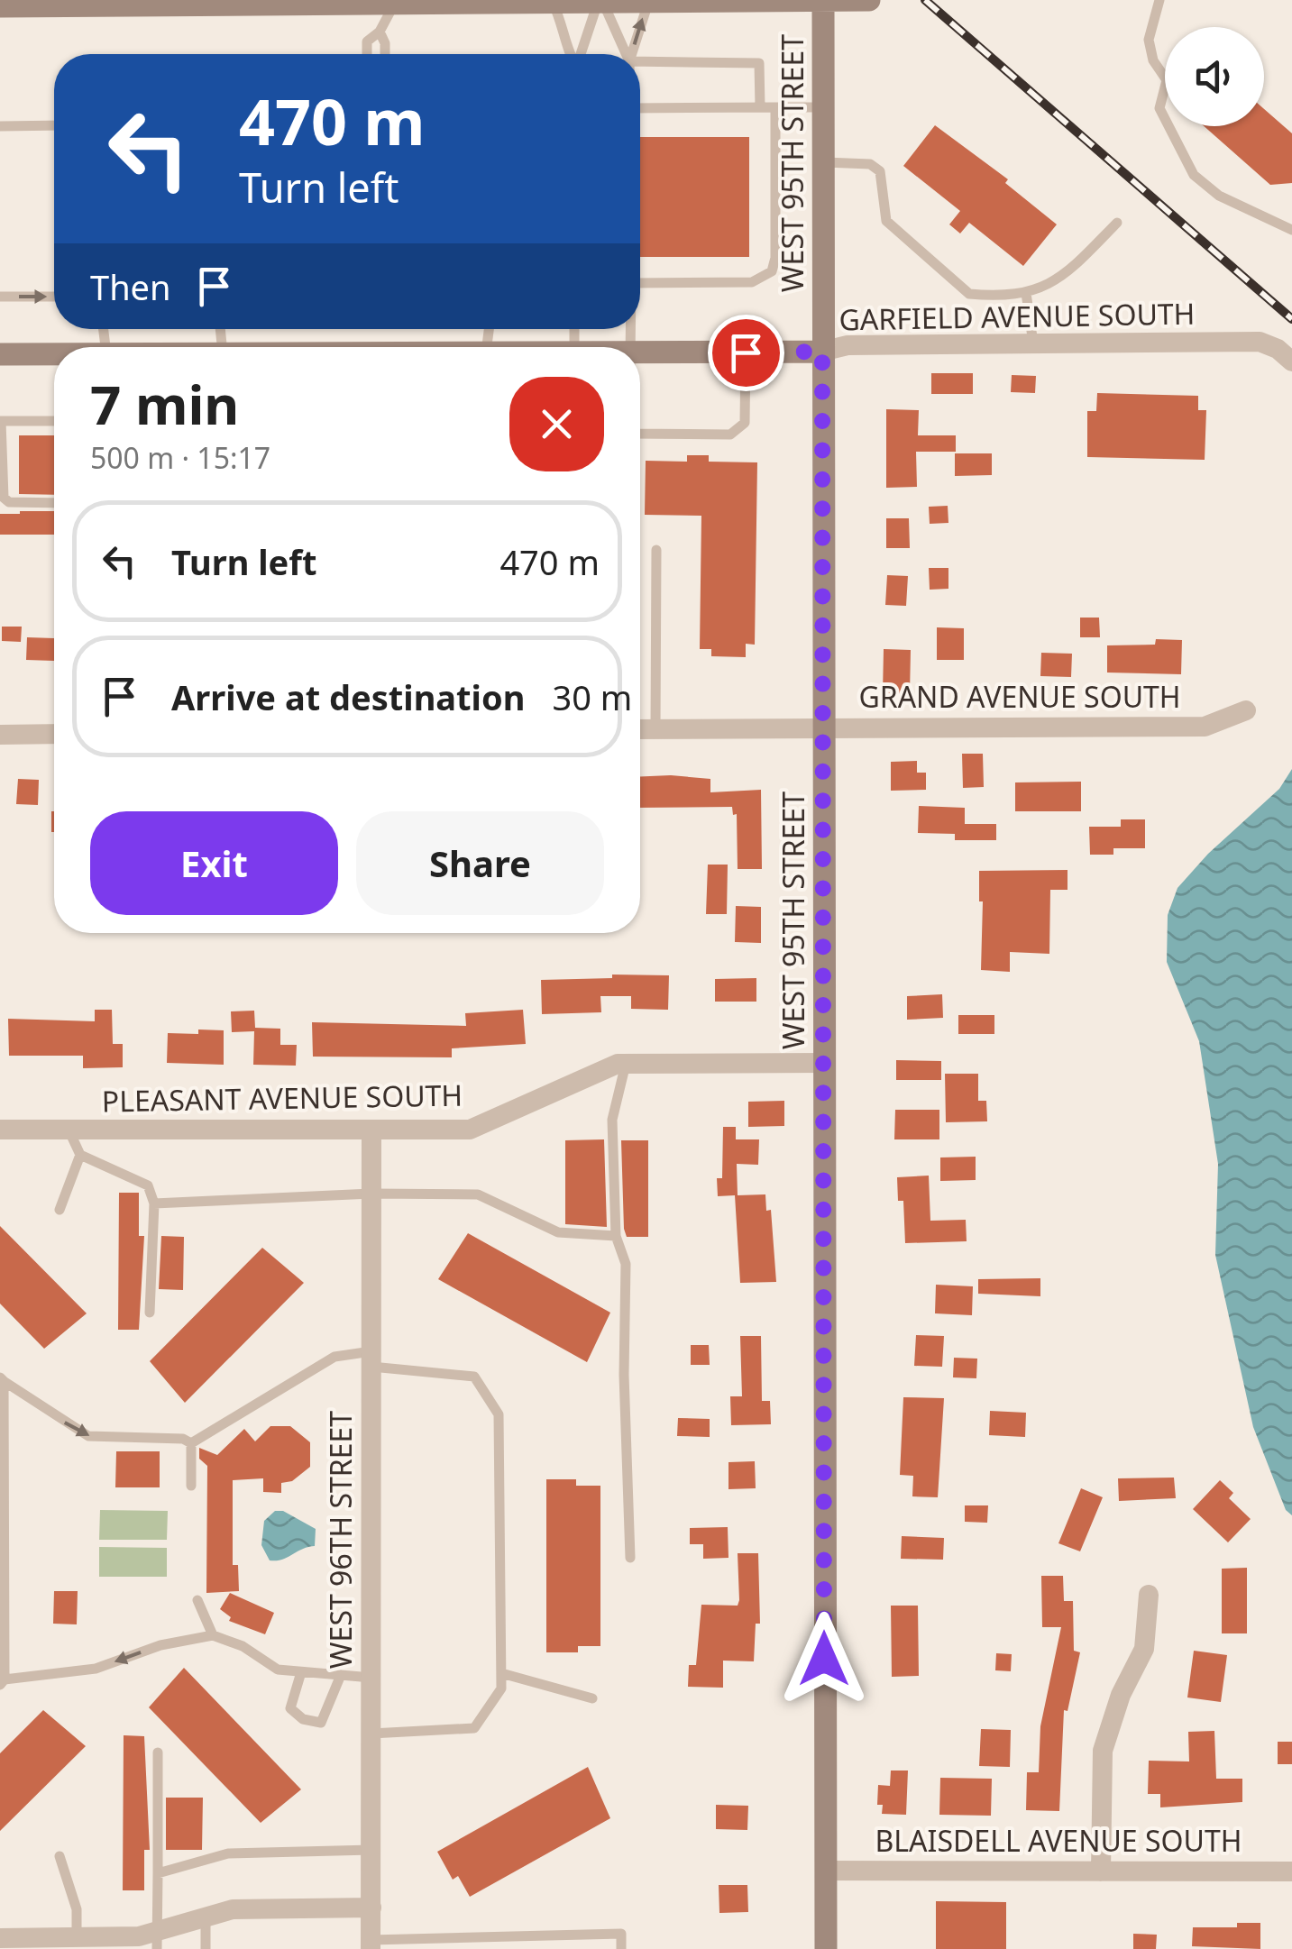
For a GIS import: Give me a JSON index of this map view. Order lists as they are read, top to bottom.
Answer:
{
  "streets": {
    "street": [
      "WEST 95TH STREET",
      "GARFIELD AVENUE SOUTH",
      "GRAND AVENUE SOUTH",
      "PLEASANT AVENUE SOUTH",
      "WEST 96TH STREET",
      "BLAISDELL AVENUE SOUTH"
    ]
  },
  "crossings": [
    ["WEST 95TH STREET", "GARFIELD AVENUE SOUTH"],
    ["WEST 95TH STREET", "GRAND AVENUE SOUTH"],
    ["WEST 95TH STREET", "PLEASANT AVENUE SOUTH"],
    ["WEST 95TH STREET", "BLAISDELL AVENUE SOUTH"],
    ["PLEASANT AVENUE SOUTH", "WEST 96TH STREET"]
  ],
  "page": {
    "turn": ["470 m", "Turn left"],
    "then": "Then",
    "heading": ["7 min", "500 m · 15:17"],
    "list": [
      {
        "name": "Turn left",
        "value": "470 m"
      },
      {
        "name": "Arrive at destination",
        "value": "30 m"
      }
    ],
    "buttons": ["Exit", "Share"]
  }
}
